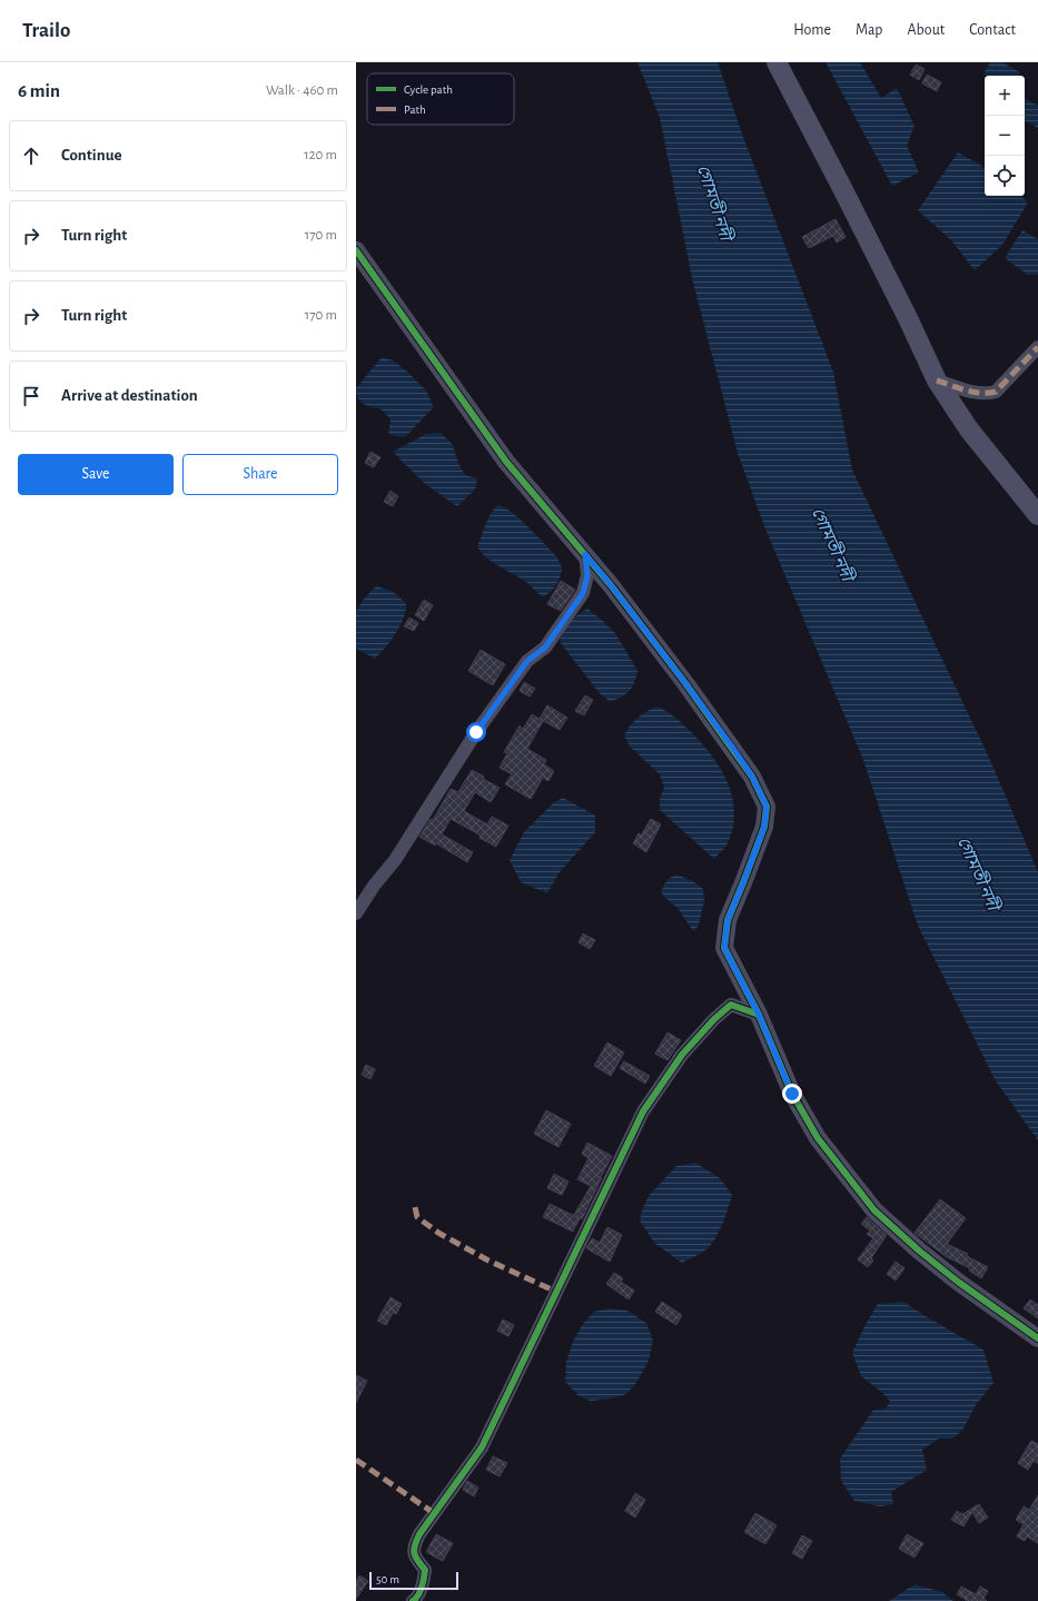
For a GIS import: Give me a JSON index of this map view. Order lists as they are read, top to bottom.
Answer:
{
  "water": ["গোমতী নদী"],
  "legend": ["Cycle path", "Path"],
  "scale_bar": "50 m",
  "page": {
    "header": "Trailo",
    "nav": [
      "Home",
      "Map",
      "About",
      "Contact"
    ],
    "heading": ["6 min", "Walk · 460 m"],
    "map_buttons": ["+", "−"],
    "list": [
      ["Continue", "120 m"],
      ["Turn right", "170 m"],
      ["Turn right", "170 m"],
      "Arrive at destination"
    ],
    "buttons": ["Save", "Share"],
    "scale": "50 m"
  }
}
